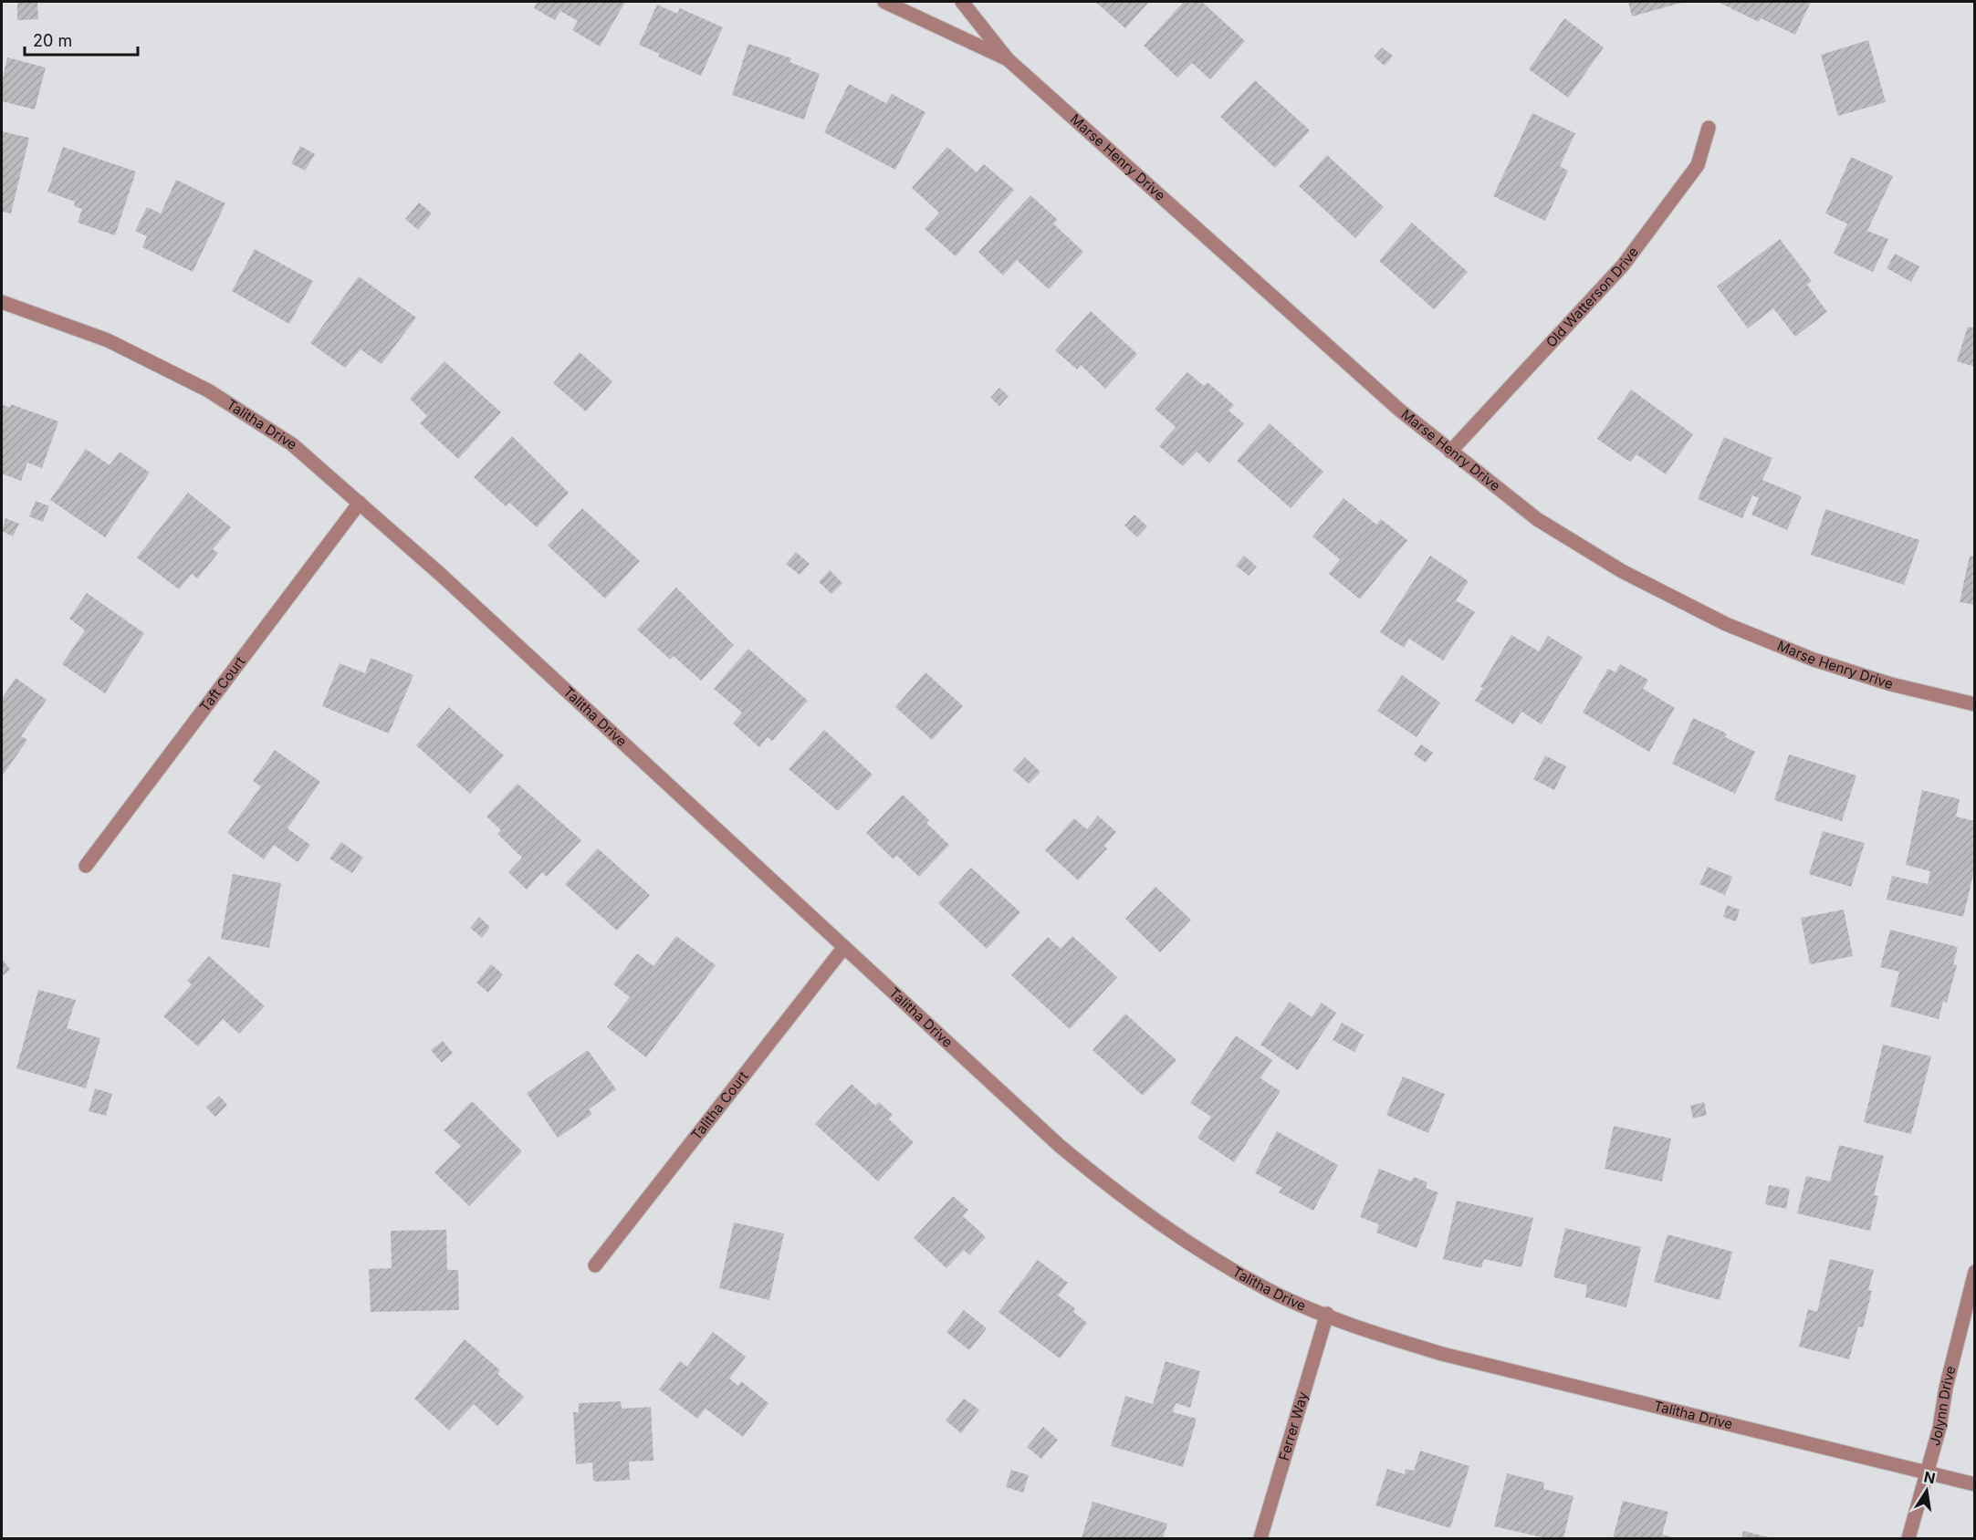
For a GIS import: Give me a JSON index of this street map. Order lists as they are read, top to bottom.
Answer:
{
  "streets": {
    "street": [
      "Marse Henry Drive",
      "Old Watterson Drive",
      "Talitha Drive",
      "Taft Court",
      "Talitha Court",
      "Jolynn Drive",
      "Ferrer Way"
    ]
  },
  "crossings": [
    ["Marse Henry Drive", "Old Watterson Drive"],
    ["Talitha Drive", "Taft Court"],
    ["Talitha Drive", "Talitha Court"],
    ["Talitha Drive", "Jolynn Drive"],
    ["Talitha Drive", "Ferrer Way"]
  ],
  "scale_bar": "20 m",
  "north": "top"
}
